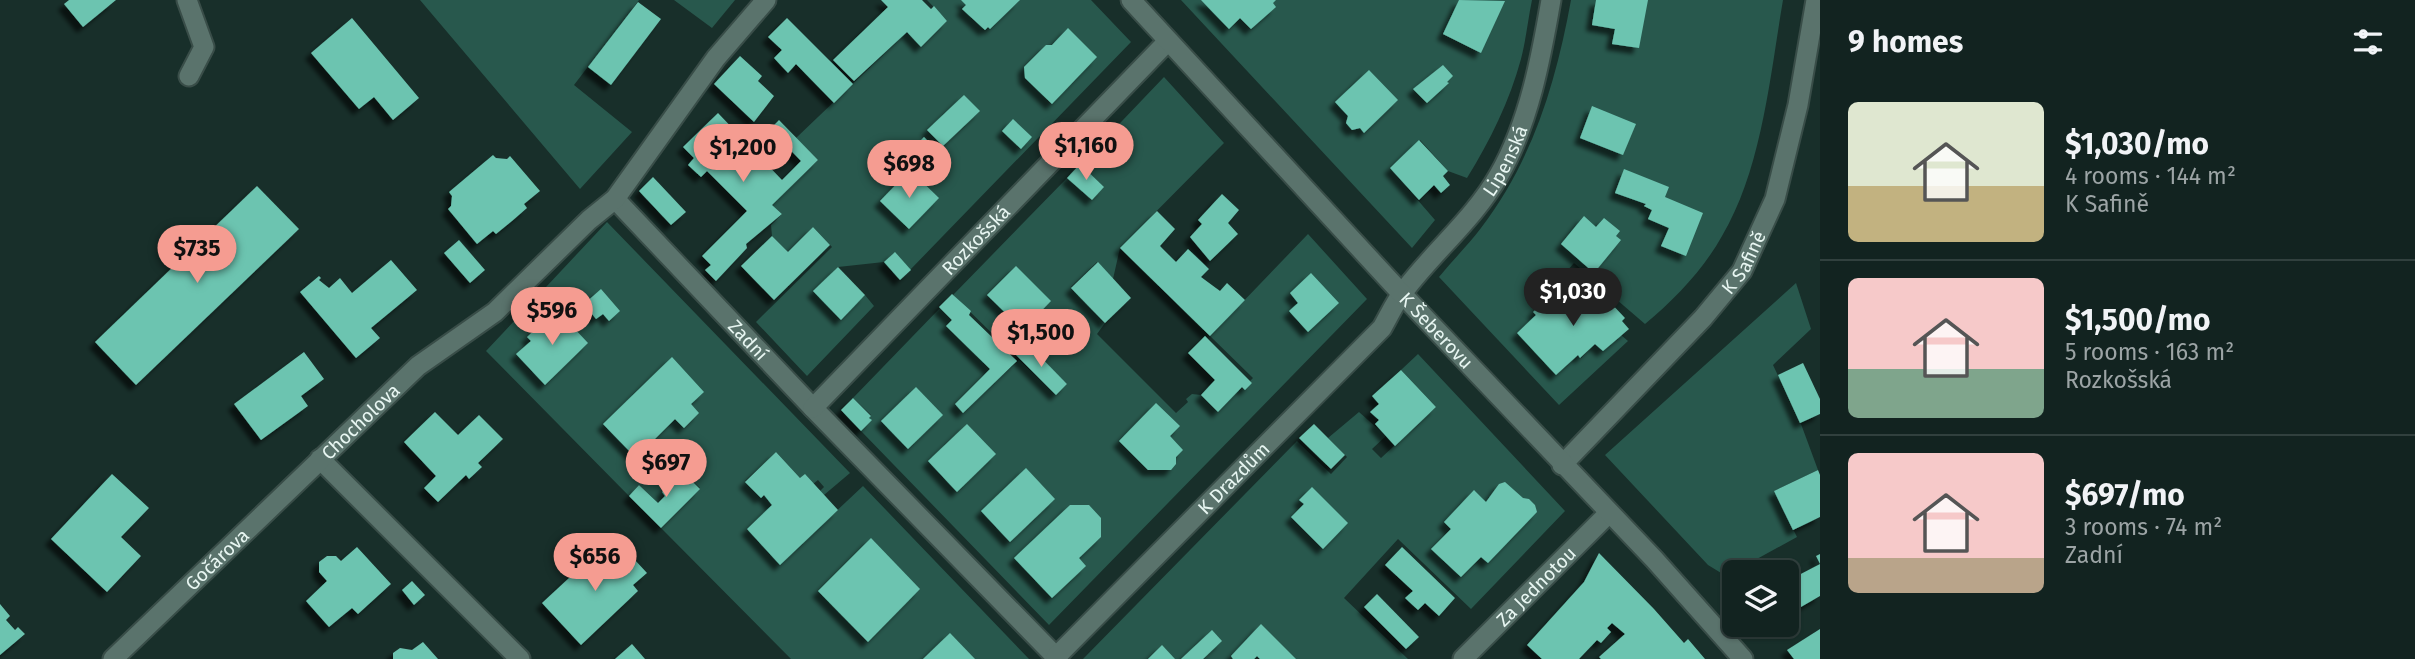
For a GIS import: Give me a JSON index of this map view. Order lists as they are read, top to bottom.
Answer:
{
  "streets": {
    "street": [
      "Lipenská",
      "Rozkošská",
      "K Safině",
      "K Šeberovu",
      "Zadní",
      "Chocholova",
      "K Drazdům",
      "Gočárova",
      "Za Jednotou"
    ]
  },
  "crossings": [
    ["Lipenská", "K Šeberovu"],
    ["Lipenská", "K Drazdům"],
    ["Rozkošská", "K Šeberovu"],
    ["Rozkošská", "Zadní"],
    ["K Safině", "K Šeberovu"],
    ["K Šeberovu", "K Drazdům"],
    ["K Šeberovu", "Za Jednotou"],
    ["Zadní", "Chocholova"],
    ["Zadní", "K Drazdům"],
    ["Chocholova", "Gočárova"]
  ],
  "page": {
    "heading": "9 homes",
    "list": [
      {
        "name": "$1,030/mo",
        "note": "4 rooms · 144 m² · K Safině"
      },
      {
        "name": "$1,500/mo",
        "note": "5 rooms · 163 m² · Rozkošská"
      },
      {
        "name": "$697/mo",
        "note": "3 rooms · 74 m² · Zadní"
      }
    ],
    "price": [
      "$1,160",
      "$1,200",
      "$698",
      "$735",
      "$1,030",
      "$596",
      "$1,500",
      "$697",
      "$656"
    ]
  }
}
